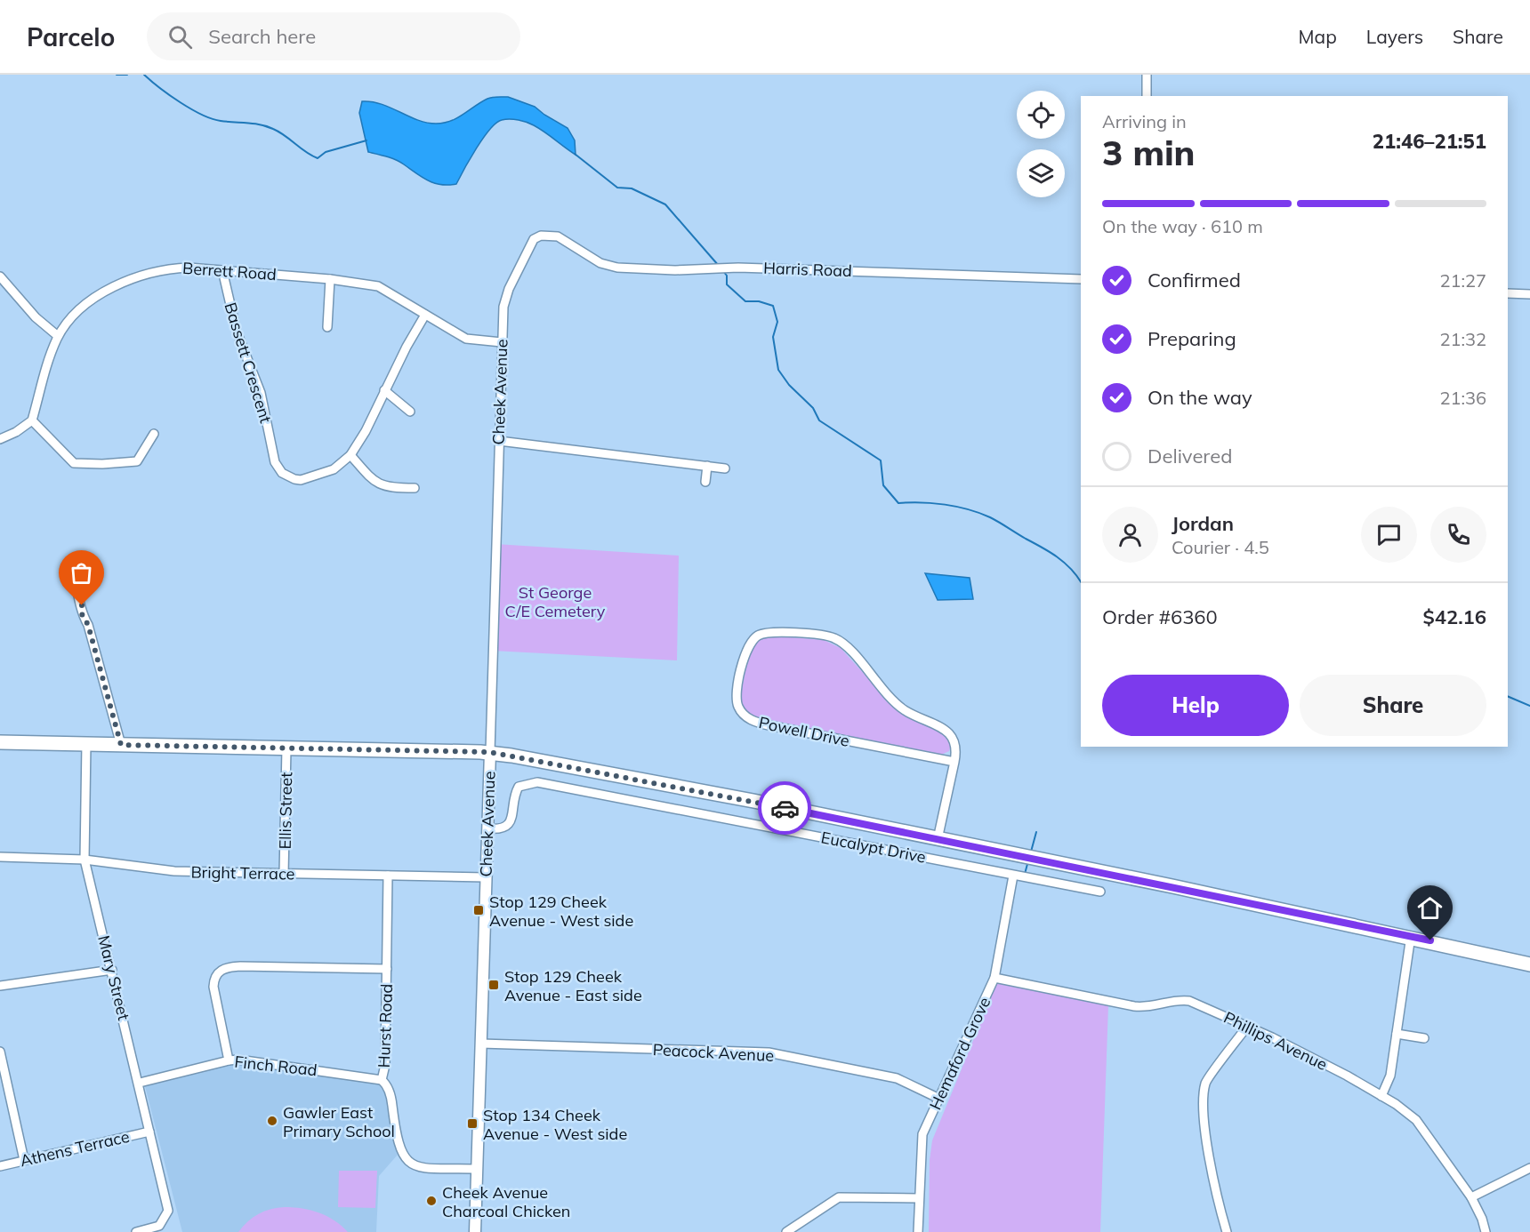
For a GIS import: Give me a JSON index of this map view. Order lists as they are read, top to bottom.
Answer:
{
  "streets": {
    "street": [
      "Harris Road",
      "Berrett Road",
      "Bassett Crescent",
      "Cheek Avenue",
      "Powell Drive",
      "Ellis Street",
      "Eucalypt Drive",
      "Bright Terrace",
      "Mary Street",
      "Hurst Road",
      "Phillips Avenue",
      "Peacock Avenue",
      "Hemaford Grove",
      "Finch Road",
      "Athens Terrace"
    ]
  },
  "crossings": [
    ["Harris Road", "Cheek Avenue"],
    ["Berrett Road", "Bassett Crescent"],
    ["Berrett Road", "Cheek Avenue"],
    ["Cheek Avenue", "Eucalypt Drive"],
    ["Cheek Avenue", "Bright Terrace"],
    ["Cheek Avenue", "Hurst Road"],
    ["Cheek Avenue", "Peacock Avenue"],
    ["Ellis Street", "Bright Terrace"],
    ["Eucalypt Drive", "Hemaford Grove"],
    ["Bright Terrace", "Mary Street"],
    ["Bright Terrace", "Hurst Road"],
    ["Mary Street", "Finch Road"],
    ["Mary Street", "Athens Terrace"],
    ["Hurst Road", "Finch Road"],
    ["Phillips Avenue", "Hemaford Grove"],
    ["Peacock Avenue", "Hemaford Grove"]
  ],
  "parks": ["St George C/E Cemetery"],
  "places": {
    "transit": ["Stop 129 Cheek Avenue - West side", "Stop 129 Cheek Avenue - East side", "Stop 134 Cheek Avenue - West side"],
    "other": ["Gawler East Primary School", "Cheek Avenue Charcoal Chicken"]
  },
  "page": {
    "header": "Parcelo",
    "search": "Search here",
    "nav": ["Map", "Layers", "Share"],
    "heading": ["3 min", "Arriving in", "21:46–21:51"],
    "panel": [
      "Jordan",
      "Courier · 4.5",
      "Order #6360",
      "$42.16"
    ],
    "bar": "On the way · 610 m",
    "list": [
      ["Confirmed", "21:27"],
      ["Preparing", "21:32"],
      ["On the way", "21:36"],
      "Delivered"
    ],
    "buttons": ["Help", "Share"]
  }
}
